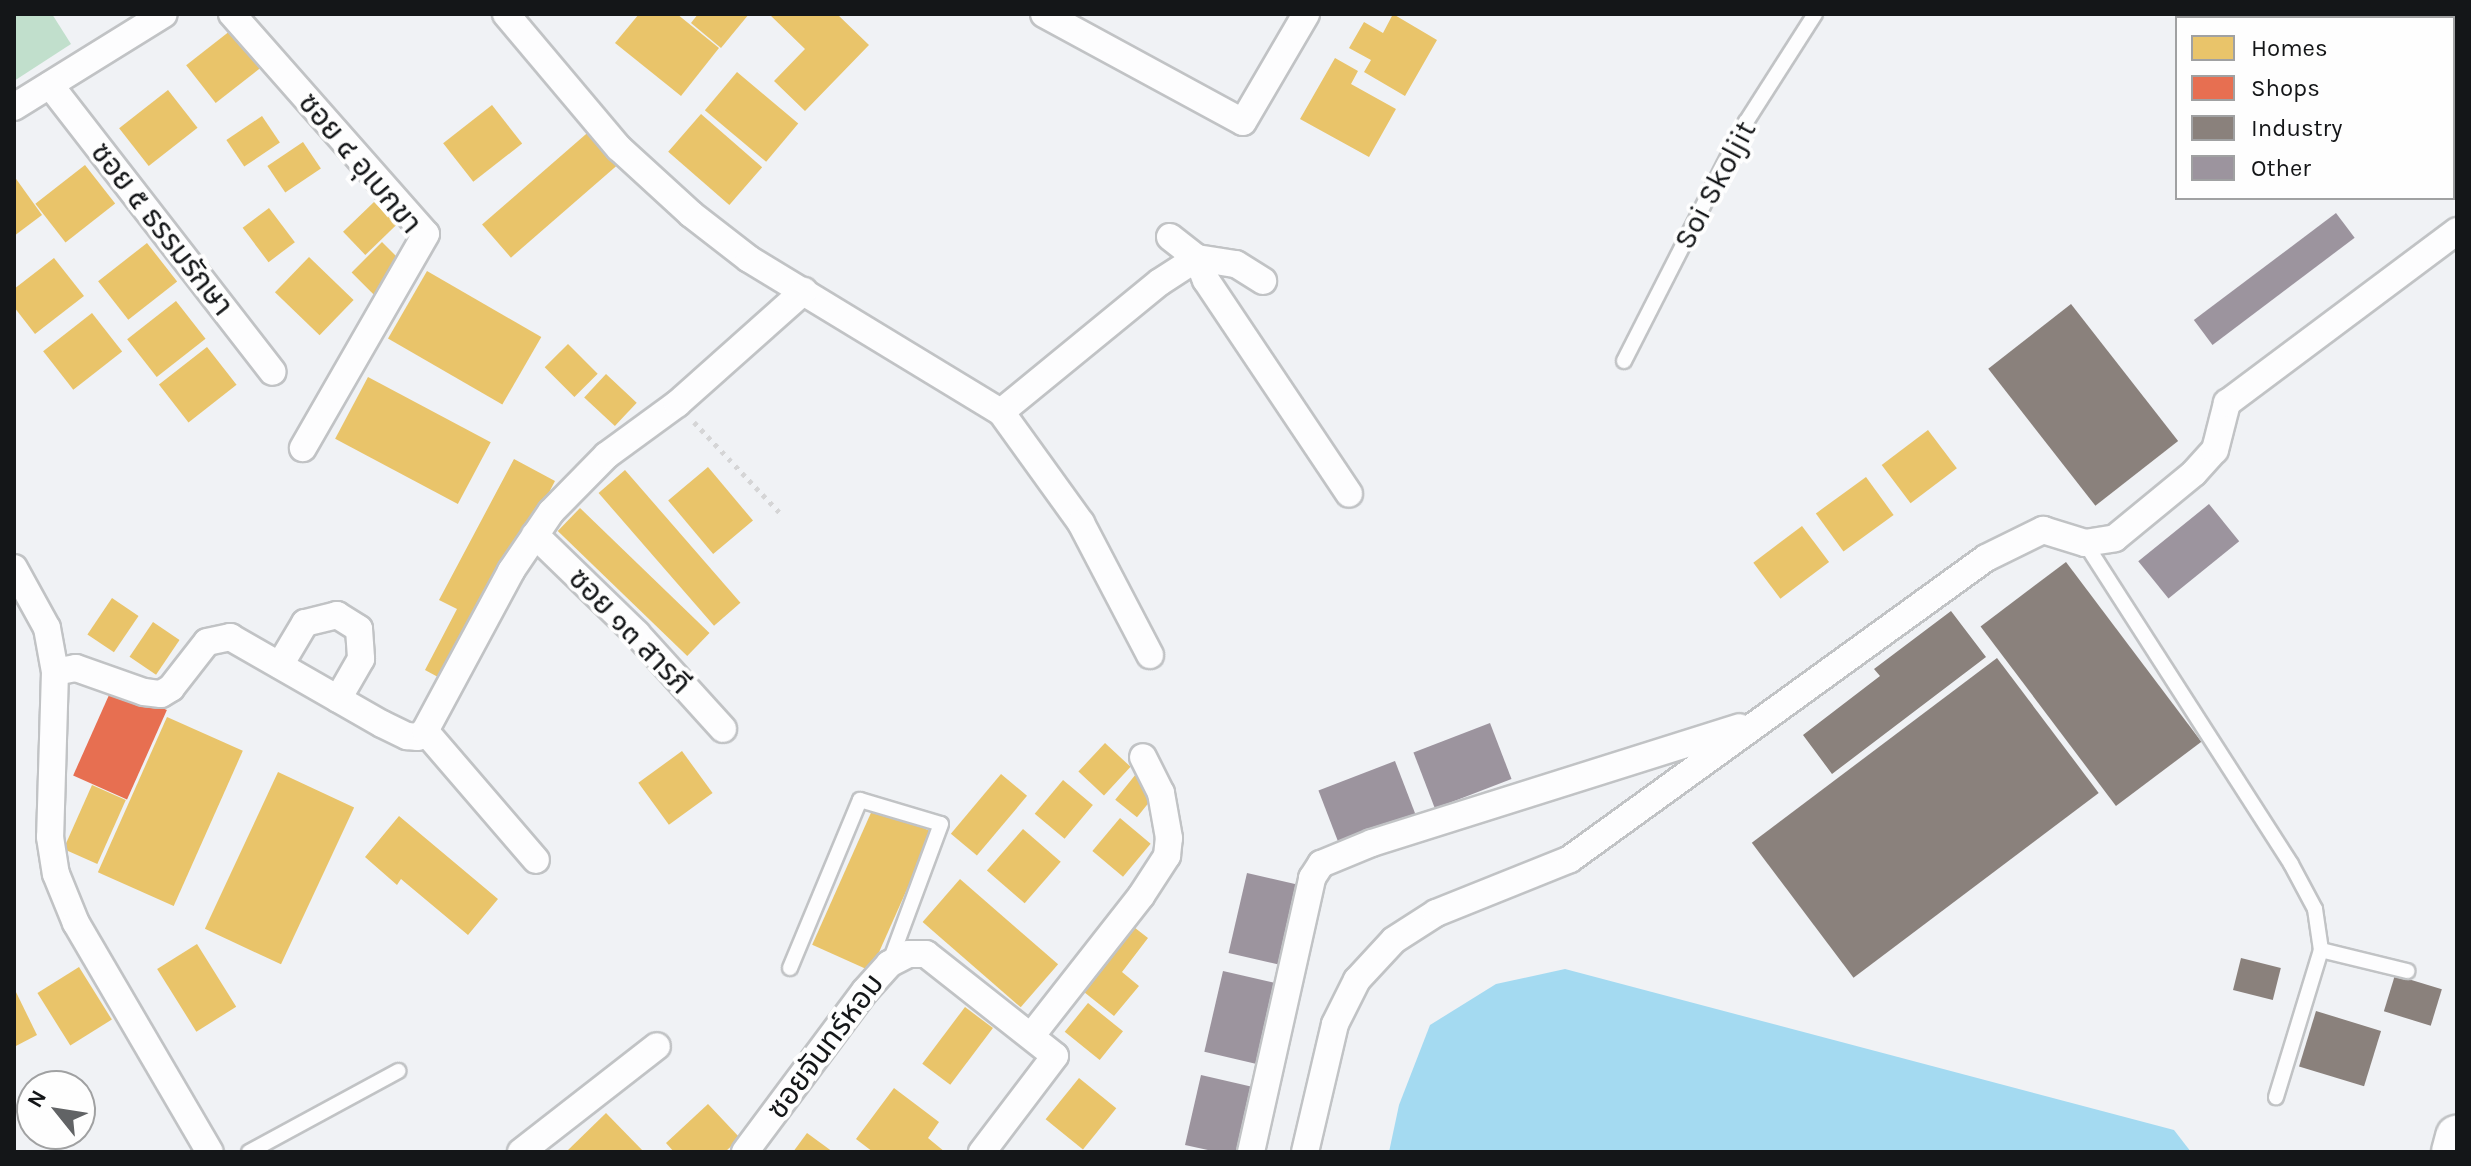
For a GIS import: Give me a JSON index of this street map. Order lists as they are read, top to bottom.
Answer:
{
  "streets": {
    "street": [
      "ซอย ๔ อุเบกขา",
      "ซอย ๕ ธรรมรักษา",
      "ซอย ๑๓ สารภี",
      "ซอยจันทร์หอม"
    ],
    "lane": ["Soi Skoljit"]
  },
  "legend": [
    "Homes",
    "Shops",
    "Industry",
    "Other"
  ],
  "north": "top left"
}
